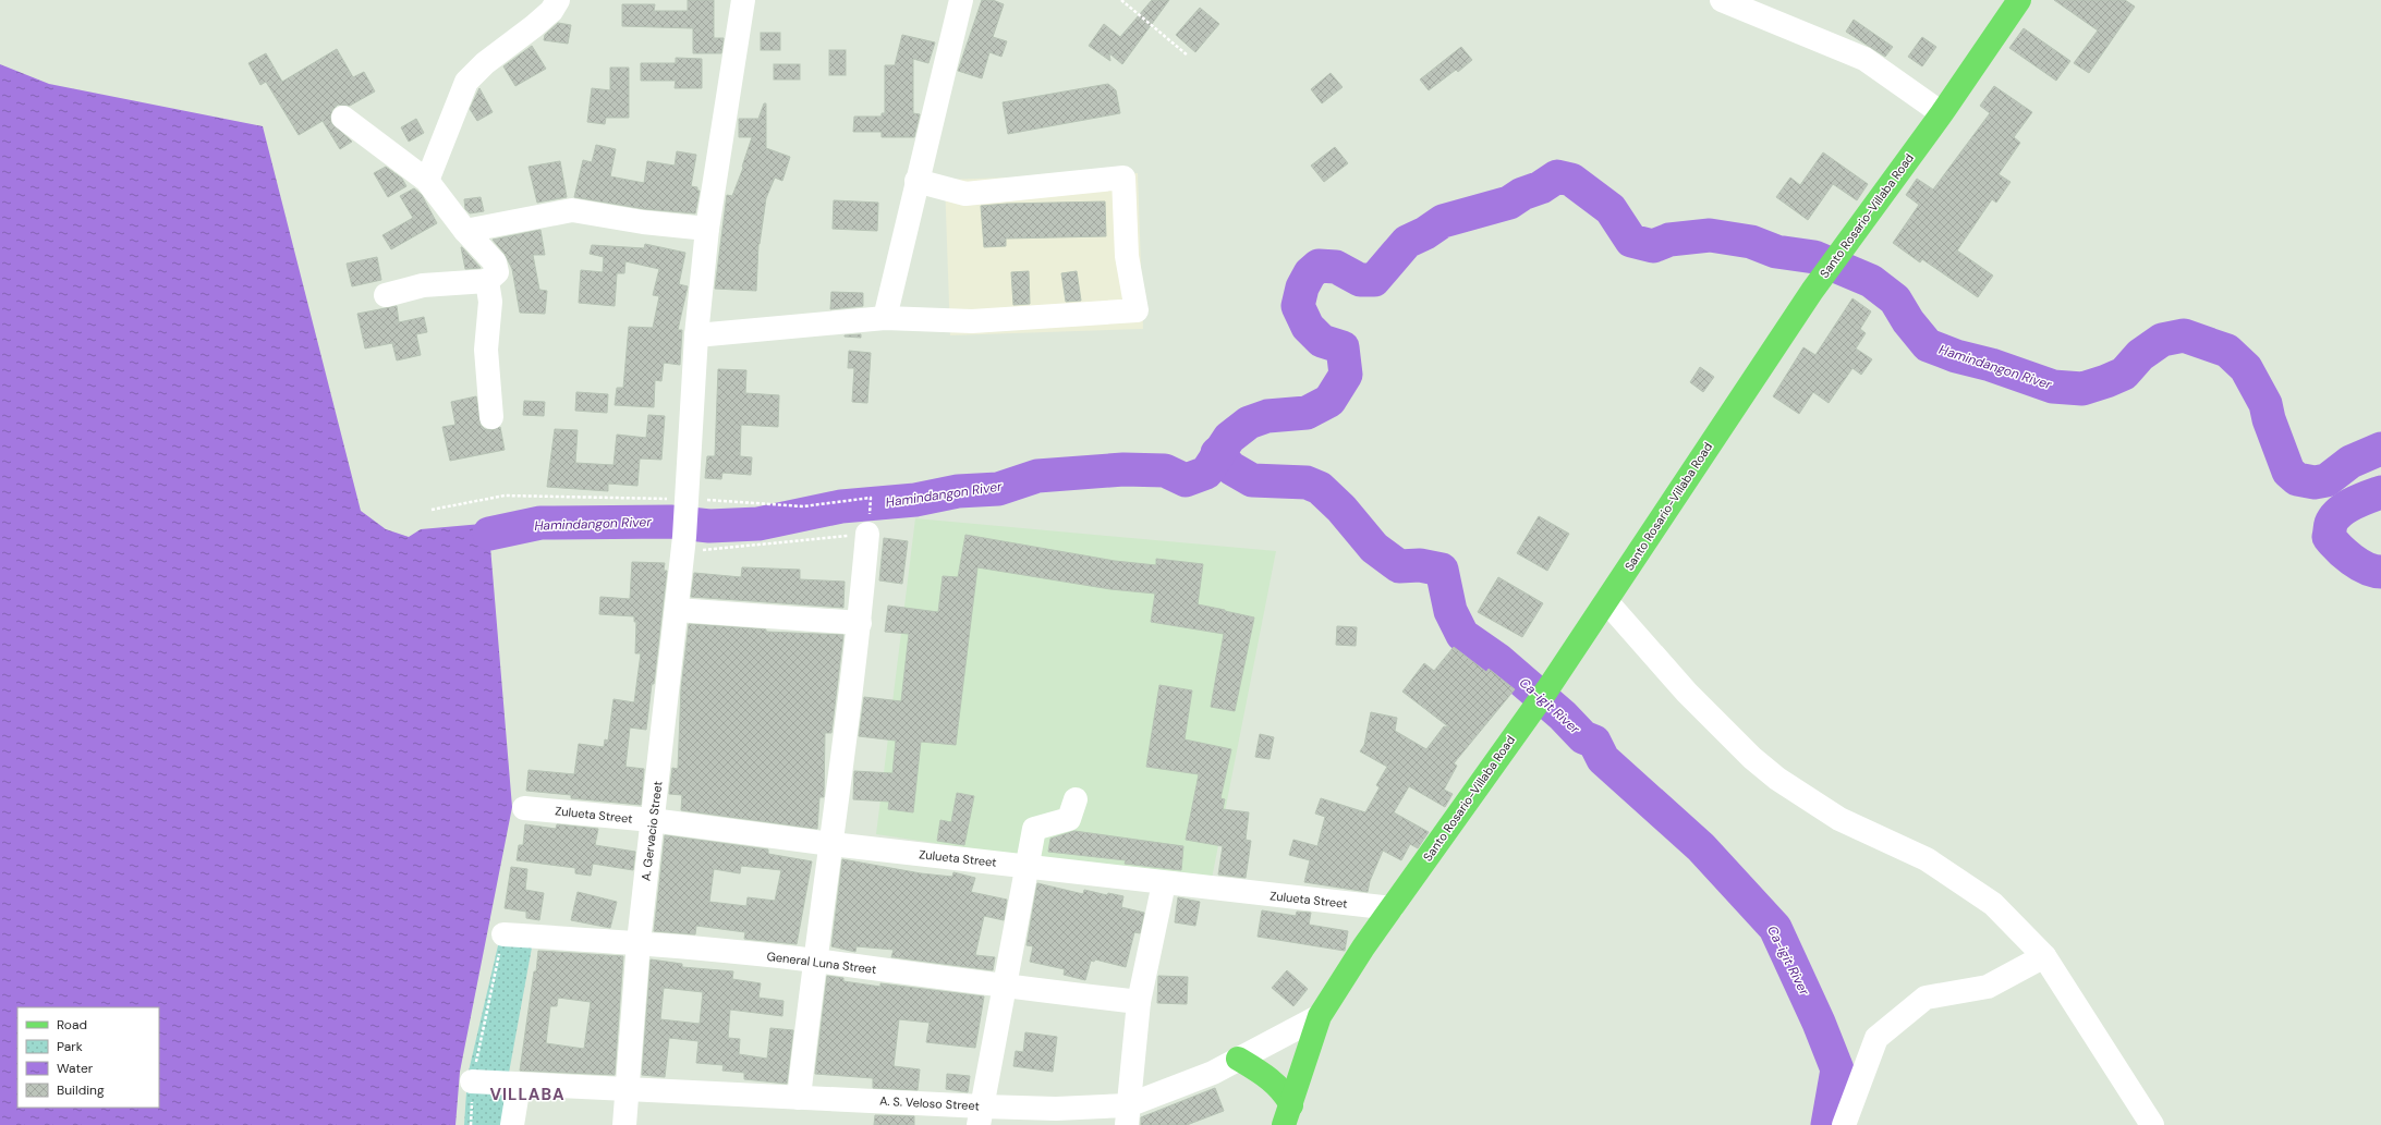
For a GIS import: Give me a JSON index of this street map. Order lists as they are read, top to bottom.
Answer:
{
  "streets": {
    "main road": ["Santo Rosario-Villaba Road"],
    "street": [
      "Zulueta Street",
      "A. Gervacio Street",
      "General Luna Street",
      "A. S. Veloso Street"
    ]
  },
  "crossings": [
    ["Santo Rosario-Villaba Road", "Zulueta Street"],
    ["Santo Rosario-Villaba Road", "A. S. Veloso Street"],
    ["Zulueta Street", "A. Gervacio Street"],
    ["A. Gervacio Street", "General Luna Street"],
    ["A. Gervacio Street", "A. S. Veloso Street"]
  ],
  "districts": ["VILLABA"],
  "water": ["Hamindangon River", "Ca-igit River"],
  "legend": [
    "Road",
    "Park",
    "Water",
    "Building"
  ]
}
